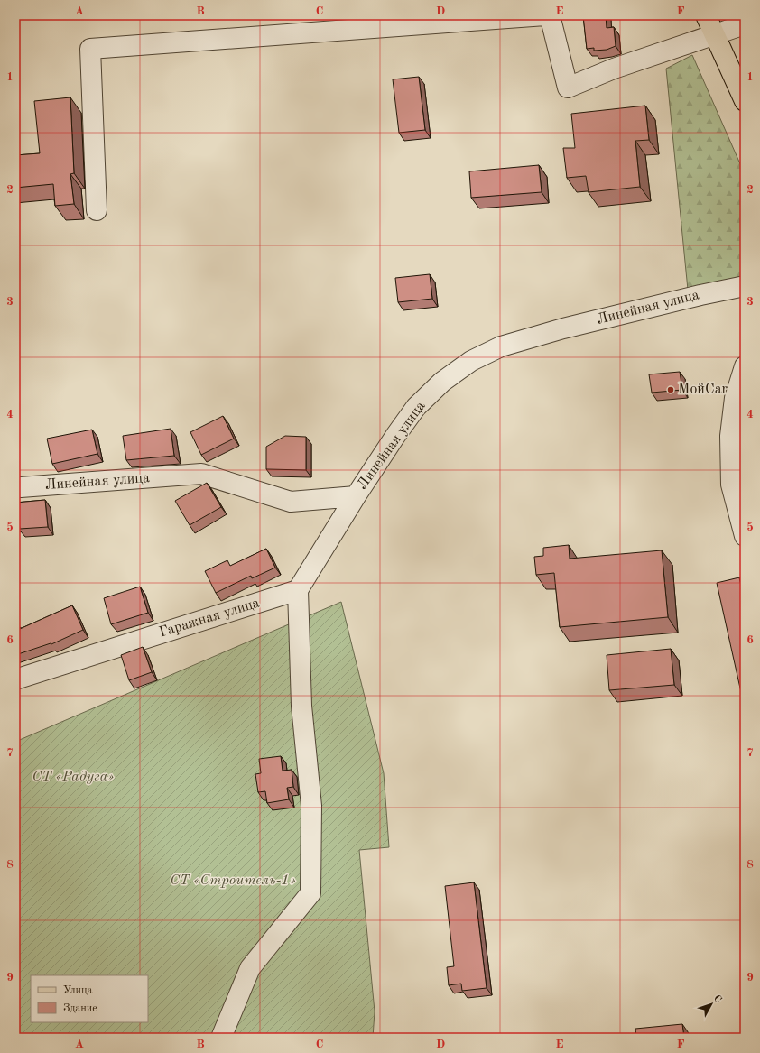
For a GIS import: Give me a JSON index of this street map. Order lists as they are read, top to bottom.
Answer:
{
  "streets": {
    "street": ["Линейная улица", "Гаражная улица"]
  },
  "parks": ["СТ «Радуга»", "СТ «Строитель-1»"],
  "places": ["МойCar"],
  "legend": ["Улица", "Здание"],
  "north": "top right",
  "grid": {
    "columns": [
      "A",
      "B",
      "C",
      "D",
      "E",
      "F"
    ],
    "rows": [
      "1",
      "2",
      "3",
      "4",
      "5",
      "6",
      "7",
      "8",
      "9"
    ]
  }
}
